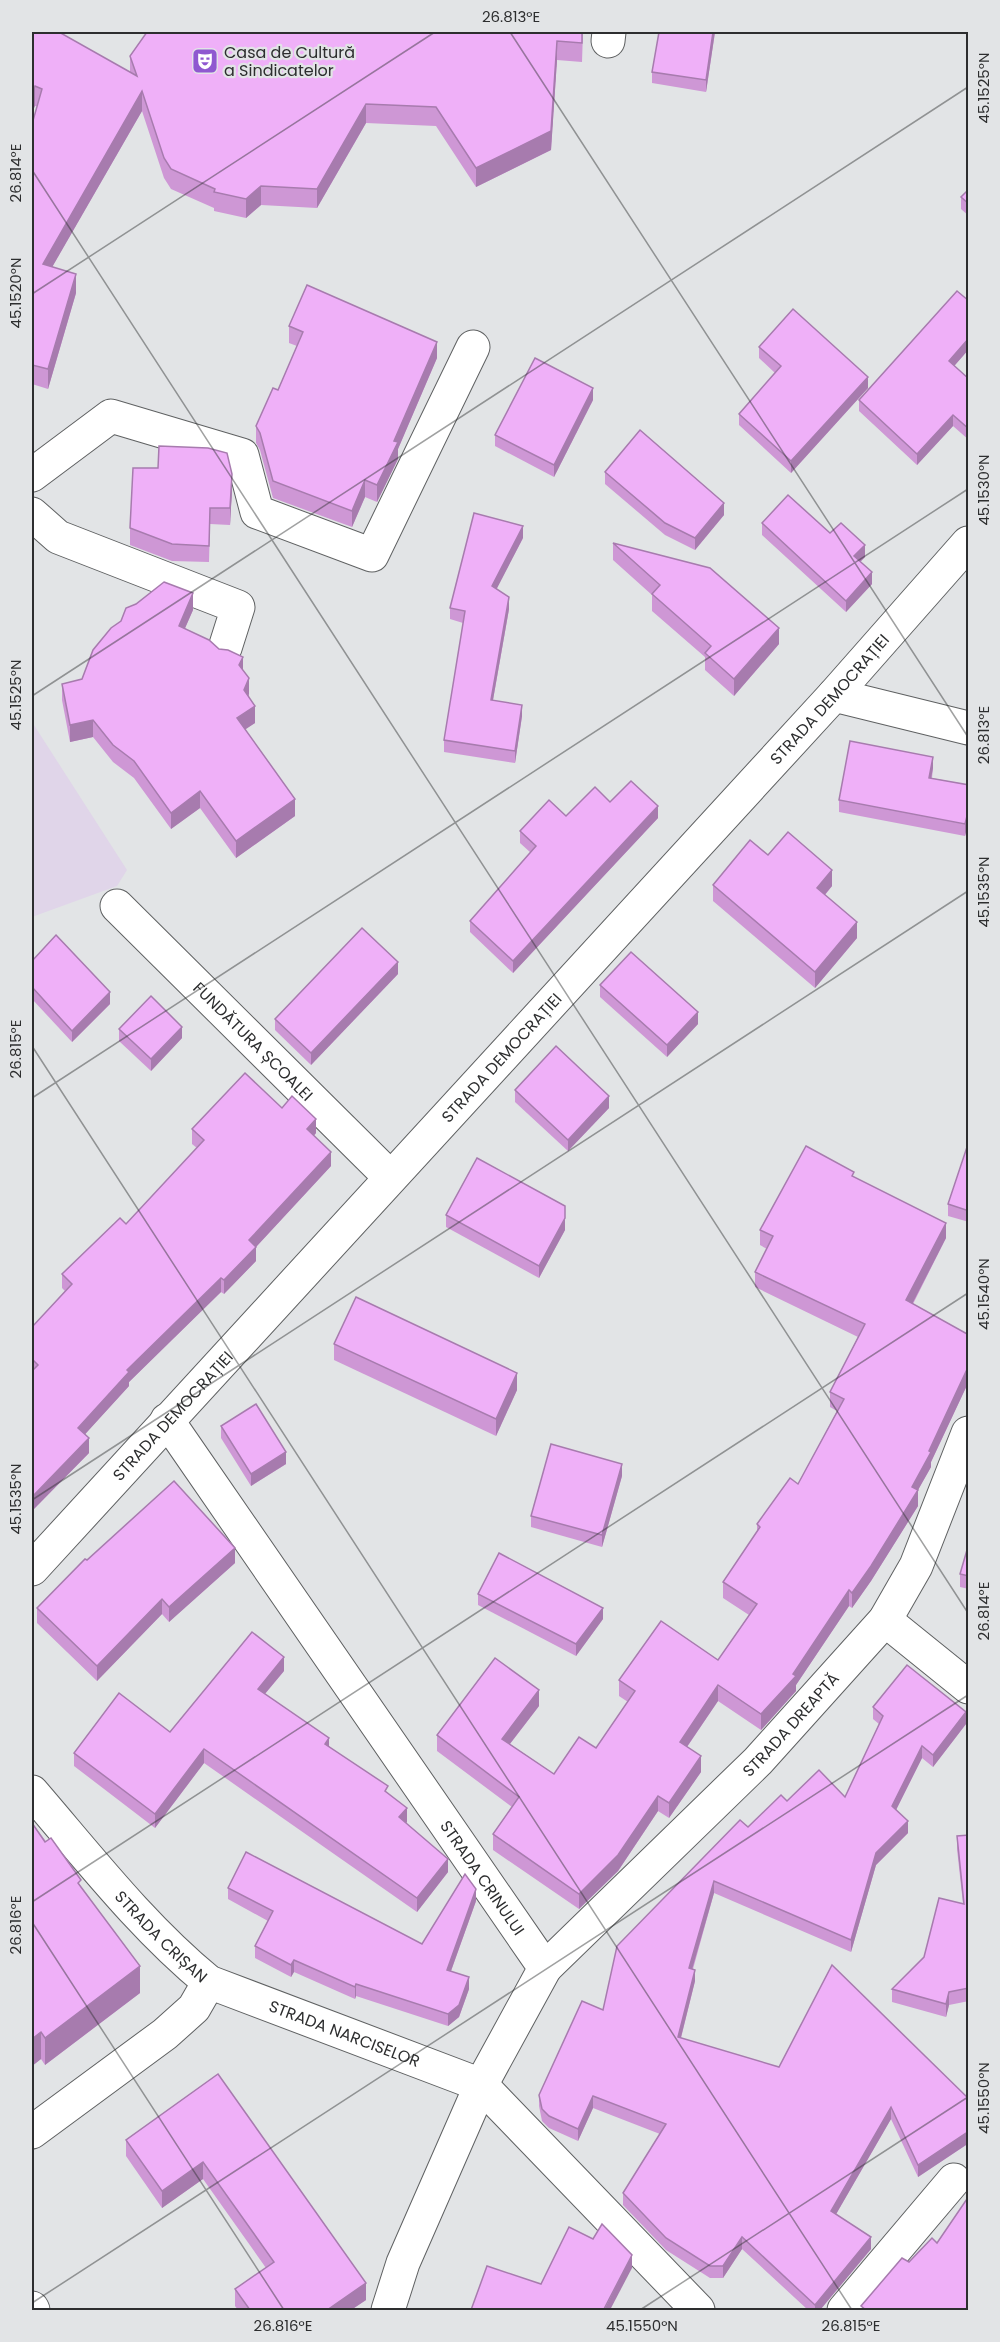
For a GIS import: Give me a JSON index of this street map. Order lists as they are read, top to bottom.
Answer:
{
  "streets": {
    "street": [
      "STRADA DEMOCRAȚIEI",
      "FUNDĂTURA ȘCOALEI",
      "STRADA DREAPTĂ",
      "STRADA CRINULUI",
      "STRADA CRIȘAN",
      "STRADA NARCISELOR"
    ]
  },
  "crossings": [
    ["STRADA DEMOCRAȚIEI", "FUNDĂTURA ȘCOALEI"],
    ["STRADA DEMOCRAȚIEI", "STRADA CRINULUI"],
    ["STRADA DREAPTĂ", "STRADA CRINULUI"],
    ["STRADA CRIȘAN", "STRADA NARCISELOR"]
  ],
  "places": {
    "theatre": ["Casa de Cultură a Sindicatelor"]
  },
  "coordinates": [
    "26.813°E",
    "45.1525°N",
    "26.814°E",
    "45.1520°N",
    "45.1530°N",
    "45.1535°N",
    "26.815°E",
    "45.1540°N",
    "26.816°E",
    "45.1550°N"
  ]
}
